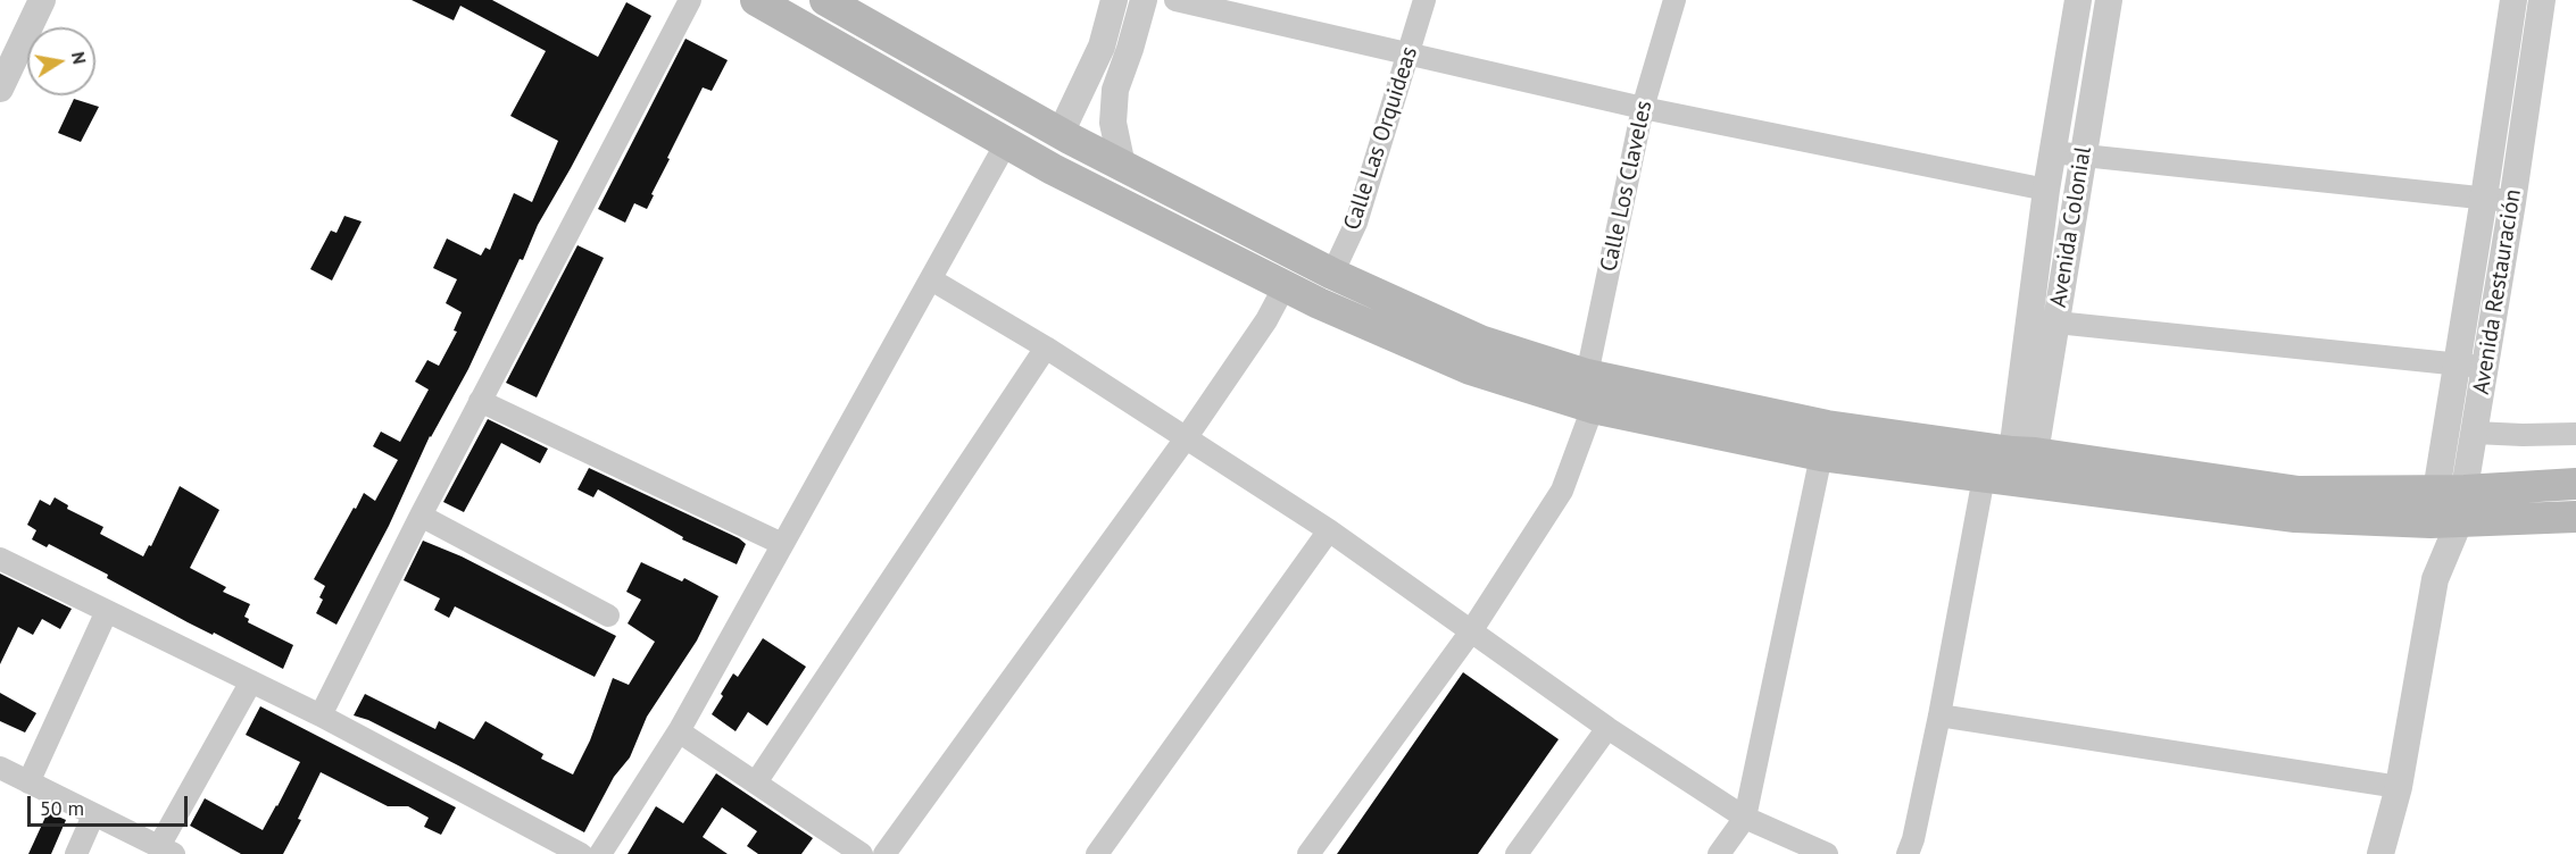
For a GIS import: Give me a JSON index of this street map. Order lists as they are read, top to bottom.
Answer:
{
  "streets": {
    "street": [
      "Calle Las Orquideas",
      "Calle Los Claveles",
      "Avenida Colonial",
      "Avenida Restauración"
    ]
  },
  "scale_bar": "50 m",
  "north": "right"
}
